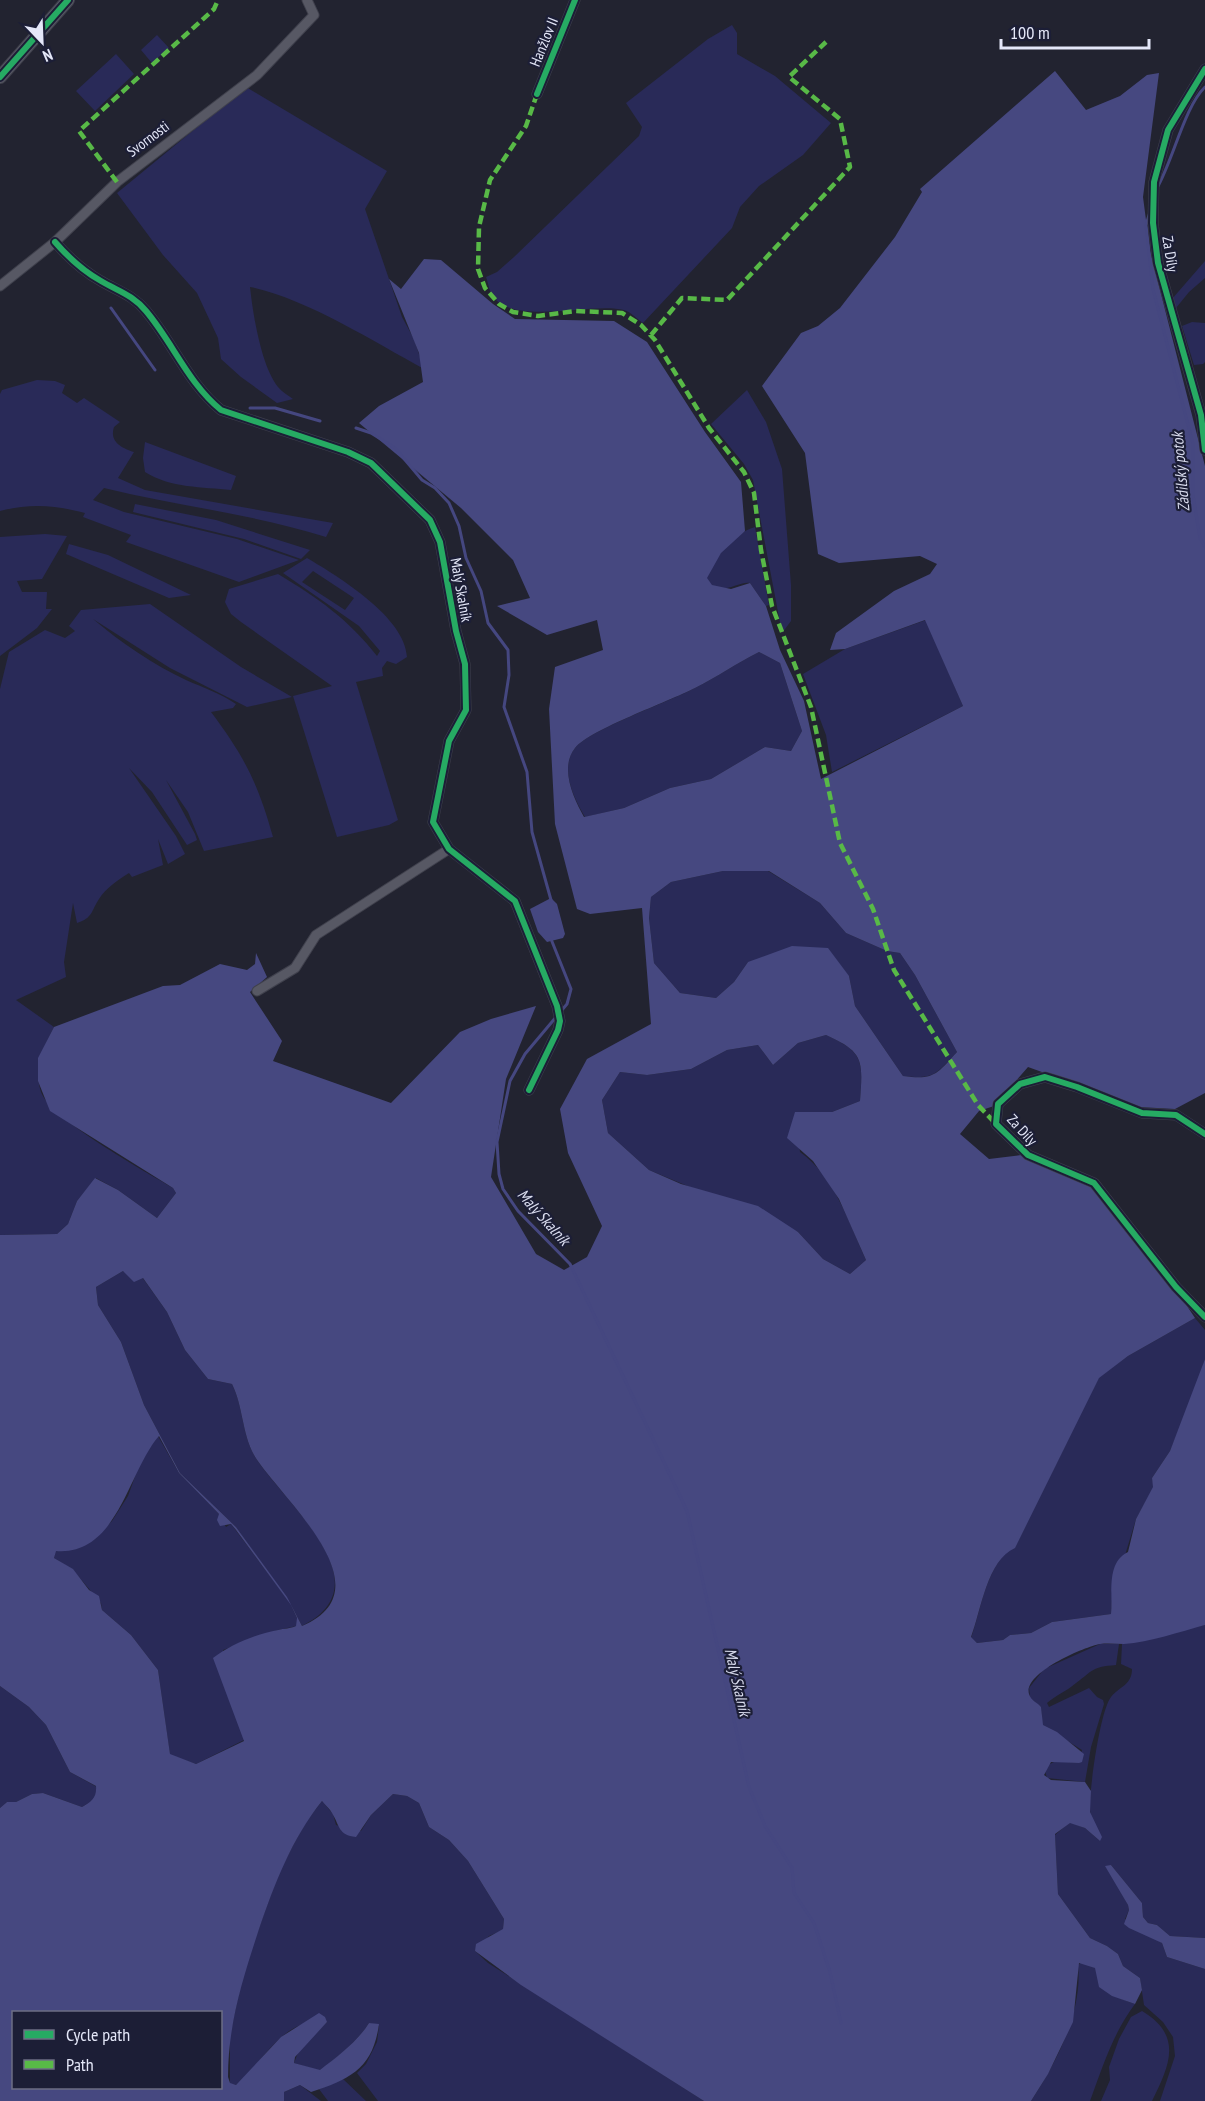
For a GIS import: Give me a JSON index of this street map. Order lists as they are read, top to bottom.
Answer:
{
  "streets": {
    "street": [
      "Hanžlov II",
      "Svornosti",
      "Za Díly",
      "Malý Skalník"
    ]
  },
  "crossings": [
    ["Svornosti", "Malý Skalník"]
  ],
  "water": ["Zádilský potok", "Malý Skalník"],
  "legend": ["Cycle path", "Path"],
  "scale_bar": "100 m",
  "north": "bottom right"
}
